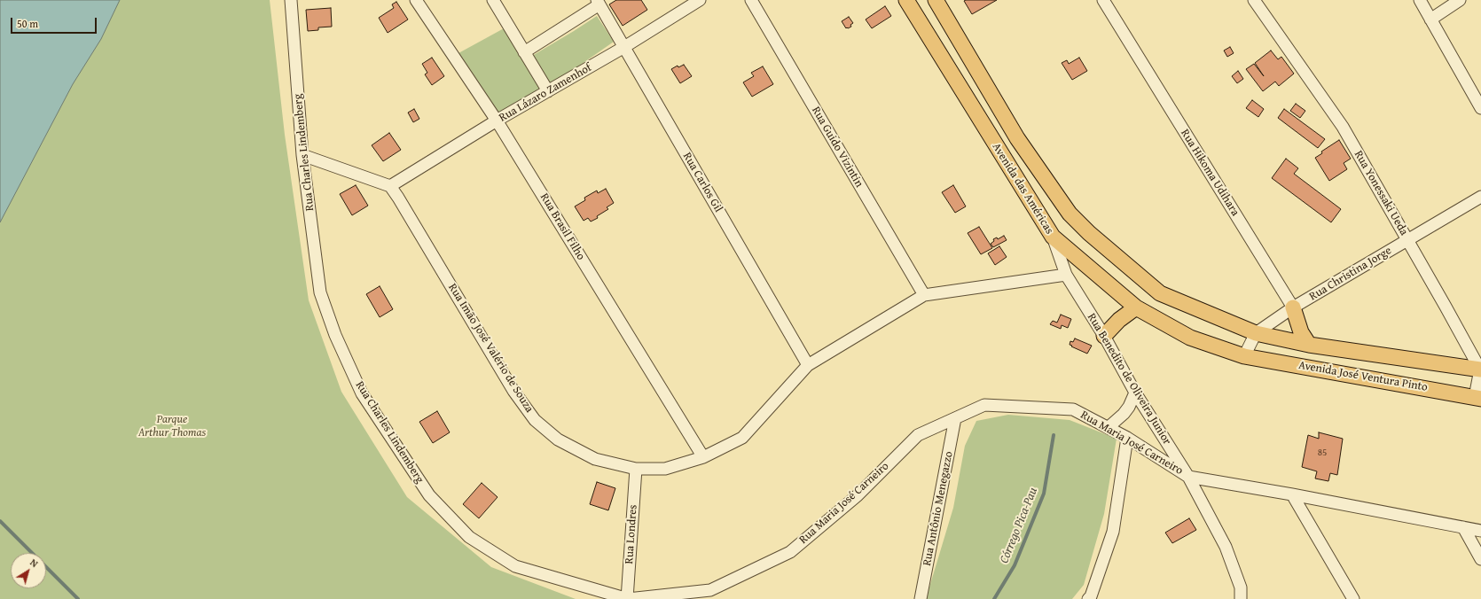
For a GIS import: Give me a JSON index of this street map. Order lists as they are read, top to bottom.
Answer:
{
  "streets": {
    "main road": ["Avenida das Américas", "Avenida José Ventura Pinto"],
    "street": [
      "Rua Lázaro Zamenhof",
      "Rua Guido Vizintin",
      "Rua Charles Lindemberg",
      "Rua Hikoma Udihara",
      "Rua Carlos Gil",
      "Rua Yonessaki Ueda",
      "Rua Brasil Filho",
      "Rua Christina Jorge",
      "Rua Imão José Valério de Souza",
      "Rua Benedito de Oliveira Junior",
      "Rua Maria José Carneiro",
      "Rua Antônio Menegazzo",
      "Rua Londres"
    ]
  },
  "crossings": [
    ["Rua Lázaro Zamenhof", "Rua Carlos Gil"],
    ["Rua Lázaro Zamenhof", "Rua Brasil Filho"],
    ["Rua Lázaro Zamenhof", "Rua Imão José Valério de Souza"],
    ["Rua Guido Vizintin", "Rua Imão José Valério de Souza"],
    ["Rua Charles Lindemberg", "Rua Maria José Carneiro"],
    ["Rua Charles Lindemberg", "Rua Londres"],
    ["Rua Hikoma Udihara", "Rua Christina Jorge"],
    ["Rua Carlos Gil", "Rua Imão José Valério de Souza"],
    ["Avenida das Américas", "Avenida José Ventura Pinto"],
    ["Avenida das Américas", "Rua Benedito de Oliveira Junior"],
    ["Rua Yonessaki Ueda", "Rua Christina Jorge"],
    ["Rua Yonessaki Ueda", "Avenida José Ventura Pinto"],
    ["Rua Brasil Filho", "Rua Imão José Valério de Souza"],
    ["Rua Imão José Valério de Souza", "Rua Benedito de Oliveira Junior"],
    ["Rua Imão José Valério de Souza", "Rua Londres"],
    ["Rua Benedito de Oliveira Junior", "Rua Maria José Carneiro"],
    ["Rua Maria José Carneiro", "Rua Antônio Menegazzo"]
  ],
  "water": ["Córrego Pica-Pau"],
  "parks": ["Parque Arthur Thomas"],
  "house_numbers": ["85"],
  "scale_bar": "50 m",
  "north": "top right"
}
